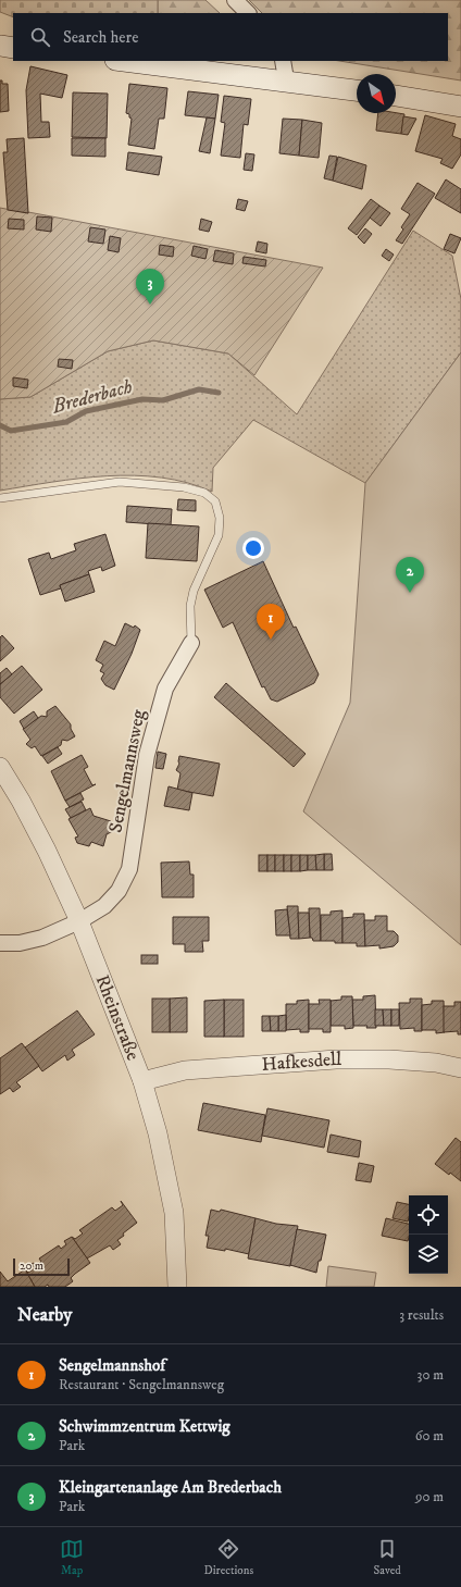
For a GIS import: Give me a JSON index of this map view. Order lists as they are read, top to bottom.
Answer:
{
  "streets": {
    "street": ["Sengelmannsweg", "Rheinstraße", "Hafkesdell"]
  },
  "crossings": [
    ["Sengelmannsweg", "Rheinstraße"],
    ["Rheinstraße", "Hafkesdell"]
  ],
  "water": ["Brederbach"],
  "scale_bar": "20 m",
  "north": "bottom right",
  "page": {
    "search": "Search here",
    "pins": ["3", "2", "1"],
    "scale": "20 m",
    "heading": ["Nearby", "3 results"],
    "list": [
      {
        "mark": "1",
        "name": "Sengelmannshof",
        "note": "Restaurant · Sengelmannsweg",
        "value": "30 m"
      },
      {
        "mark": "2",
        "name": "Schwimmzentrum Kettwig",
        "note": "Park",
        "value": "60 m"
      },
      {
        "mark": "3",
        "name": "Kleingartenanlage Am Brederbach",
        "note": "Park",
        "value": "90 m"
      }
    ],
    "nav": ["Map", "Directions", "Saved"]
  }
}
